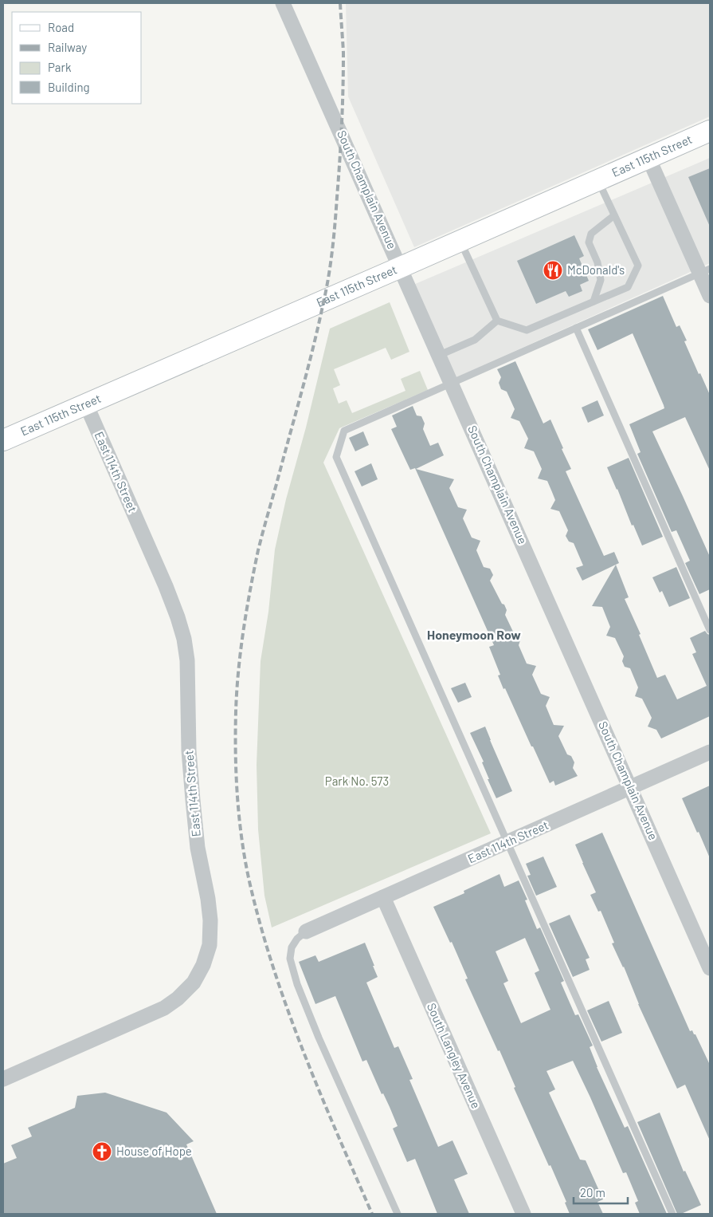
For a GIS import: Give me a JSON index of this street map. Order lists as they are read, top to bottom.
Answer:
{
  "streets": {
    "street": [
      "East 115th Street",
      "South Champlain Avenue",
      "East 114th Street",
      "South Langley Avenue"
    ]
  },
  "crossings": [
    ["East 115th Street", "South Champlain Avenue"],
    ["East 115th Street", "East 114th Street"],
    ["South Champlain Avenue", "East 114th Street"],
    ["East 114th Street", "South Langley Avenue"]
  ],
  "districts": ["Honeymoon Row"],
  "parks": ["Park No. 573"],
  "places": {
    "restaurant": ["McDonald's"],
    "church": ["House of Hope"]
  },
  "legend": [
    "Road",
    "Railway",
    "Park",
    "Building"
  ],
  "scale_bar": "20 m"
}
